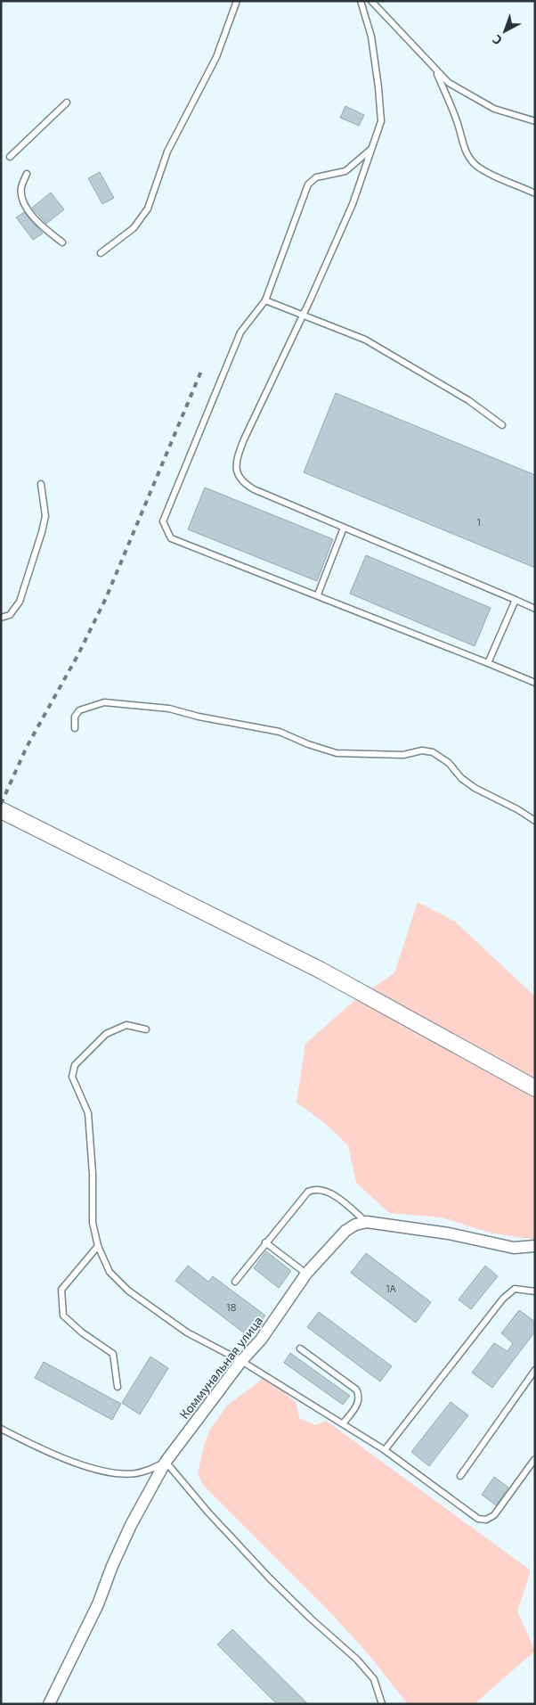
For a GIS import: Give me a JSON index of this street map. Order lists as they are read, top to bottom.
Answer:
{
  "streets": {
    "street": ["Коммунальная улица"]
  },
  "house_numbers": ["1", "1А", "18"],
  "north": "bottom left"
}
